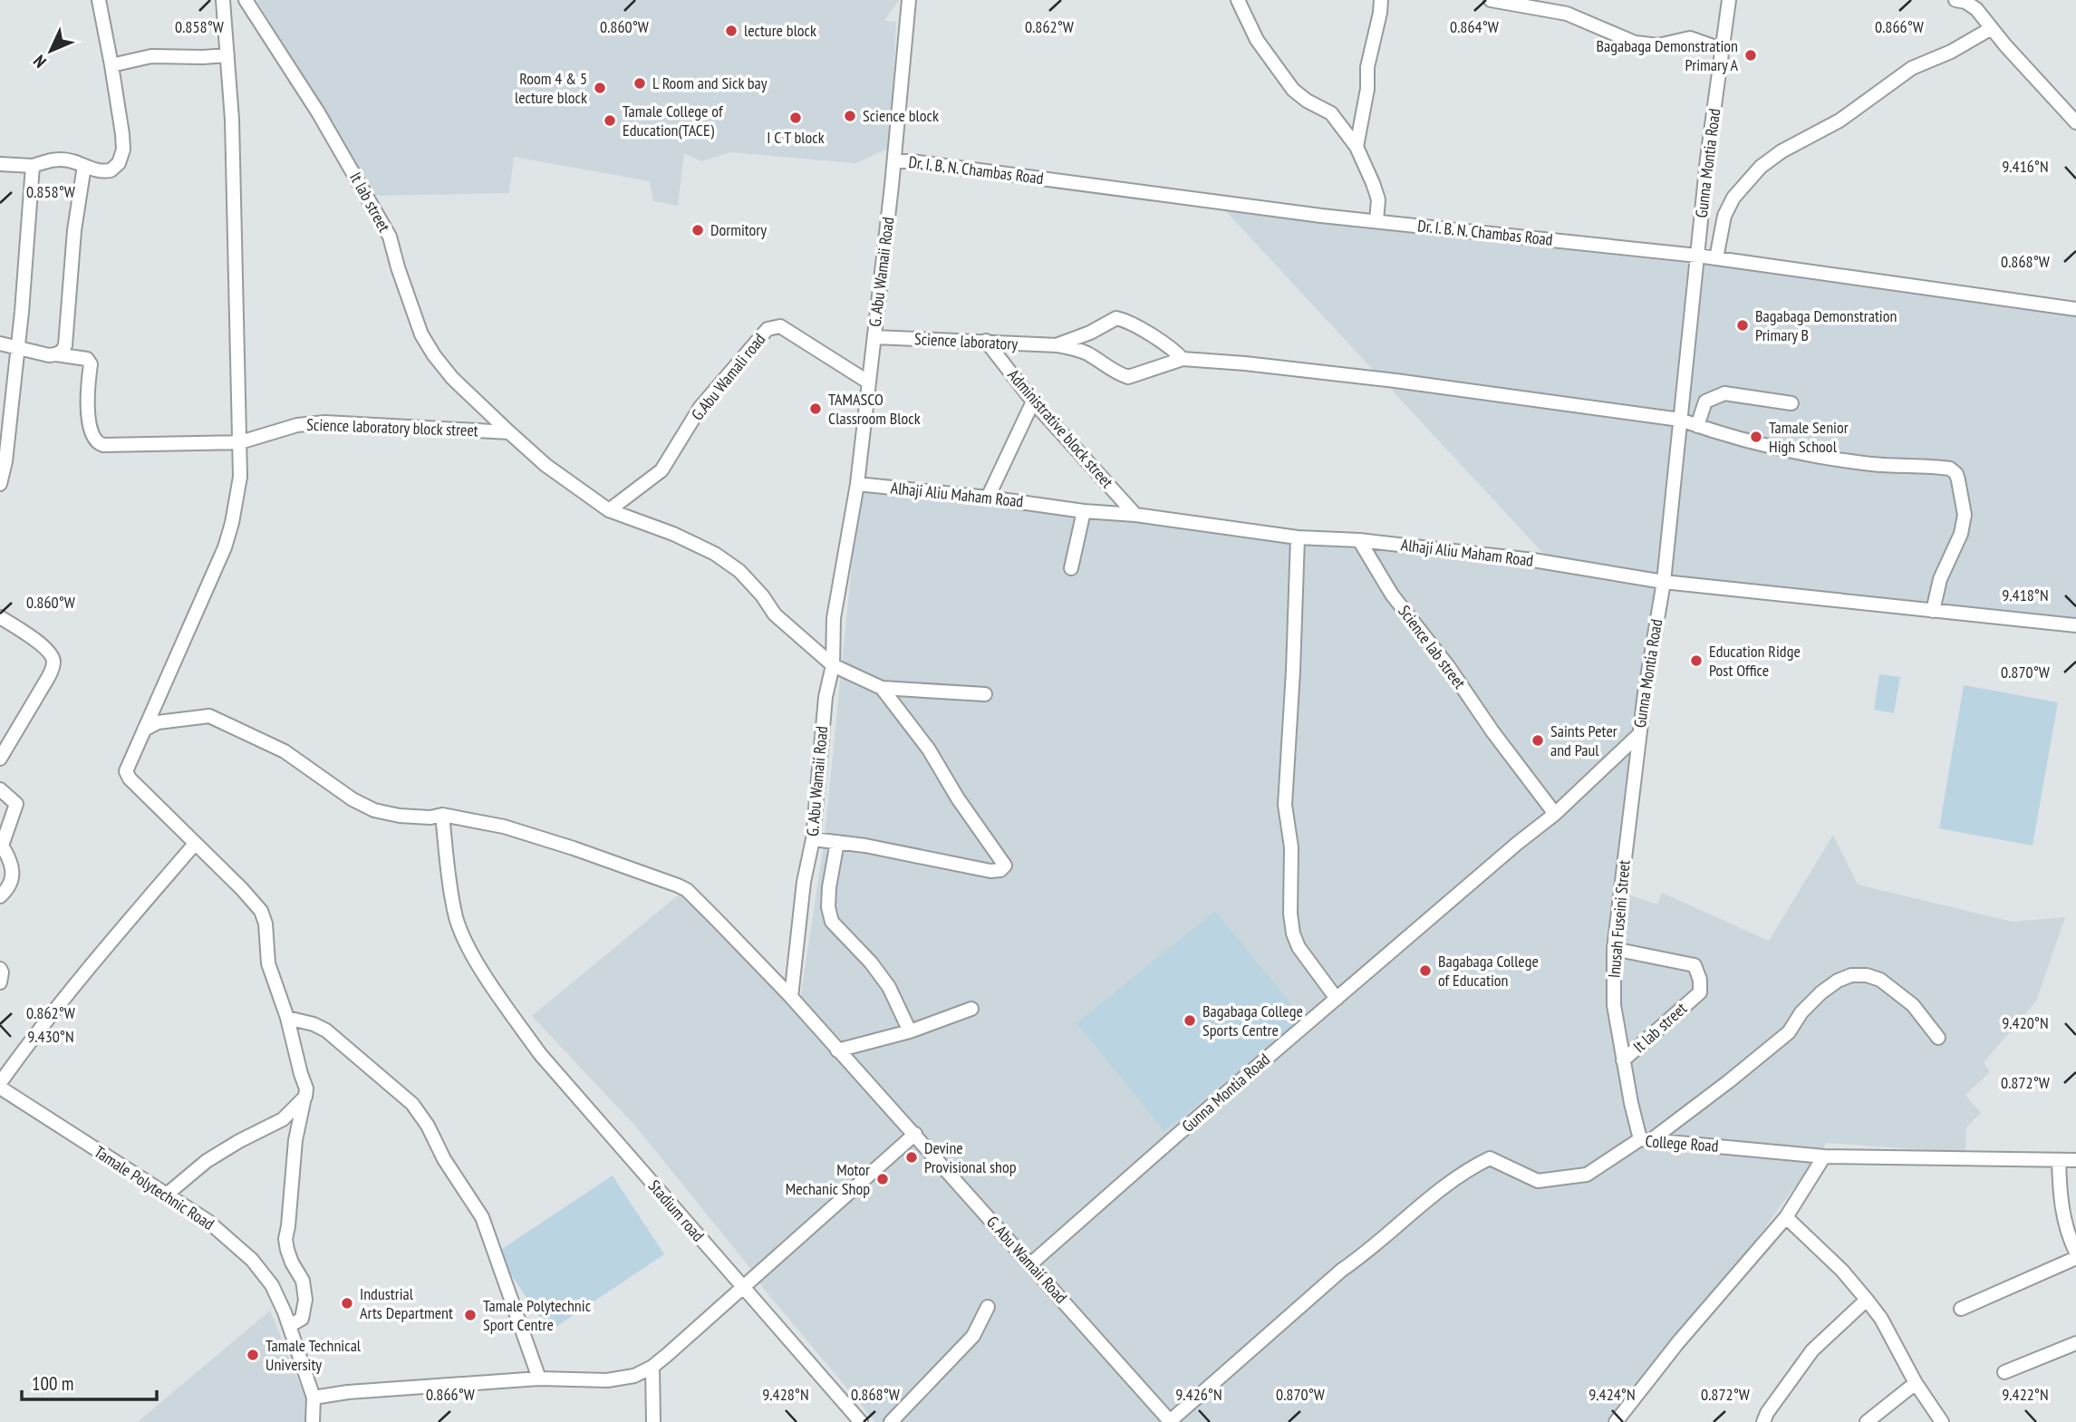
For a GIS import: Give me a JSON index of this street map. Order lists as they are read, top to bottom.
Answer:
{
  "streets": {
    "street": [
      "Gunna Montia Road",
      "Dr. I. B. N. Chambas Road",
      "It lab street",
      "G. Abu Wamaii Road",
      "Science laboratory",
      "G.Abu Wamali road",
      "Science laboratory block street",
      "Administrative block street",
      "Alhaji Aliu Maham Road",
      "Science lab street",
      "Inusah Fuseini Street",
      "College Road",
      "Tamale Polytechnic Road",
      "Stadium road"
    ]
  },
  "crossings": [
    ["Gunna Montia Road", "Dr. I. B. N. Chambas Road"],
    ["Gunna Montia Road", "G. Abu Wamaii Road"],
    ["Gunna Montia Road", "Alhaji Aliu Maham Road"],
    ["Gunna Montia Road", "Science lab street"],
    ["Gunna Montia Road", "Inusah Fuseini Street"],
    ["Dr. I. B. N. Chambas Road", "G. Abu Wamaii Road"],
    ["It lab street", "G. Abu Wamaii Road"],
    ["It lab street", "G.Abu Wamali road"],
    ["It lab street", "Science laboratory block street"],
    ["It lab street", "Inusah Fuseini Street"],
    ["G. Abu Wamaii Road", "Science laboratory"],
    ["G. Abu Wamaii Road", "G.Abu Wamali road"],
    ["G. Abu Wamaii Road", "Alhaji Aliu Maham Road"],
    ["G. Abu Wamaii Road", "College Road"],
    ["Science laboratory", "Administrative block street"],
    ["Administrative block street", "Alhaji Aliu Maham Road"],
    ["Alhaji Aliu Maham Road", "Science lab street"],
    ["Inusah Fuseini Street", "College Road"]
  ],
  "places": [
    "lecture block",
    "Bagabaga Demonstration Primary A",
    "L Room and Sick bay",
    "Room 4 & 5 lecture block",
    "Science block",
    "I C T block",
    "Tamale College of Education(TACE)",
    "Dormitory",
    "Bagabaga Demonstration Primary B",
    "TAMASCO Classroom Block",
    "Tamale Senior High School",
    "Education Ridge Post Office",
    "Saints Peter and Paul",
    "Bagabaga College of Education",
    "Bagabaga College Sports Centre",
    "Devine Provisional shop",
    "Motor Mechanic Shop",
    "Industrial Arts Department",
    "Tamale Polytechnic Sport Centre",
    "Tamale Technical University"
  ],
  "scale_bar": "100 m",
  "north": "bottom left",
  "coordinates": [
    "0.858°W",
    "0.860°W",
    "0.862°W",
    "0.864°W",
    "0.866°W",
    "9.416°N",
    "0.868°W",
    "9.418°N",
    "0.870°W",
    "9.420°N",
    "9.430°N",
    "0.872°W",
    "9.428°N",
    "9.426°N",
    "9.424°N",
    "9.422°N"
  ]
}
